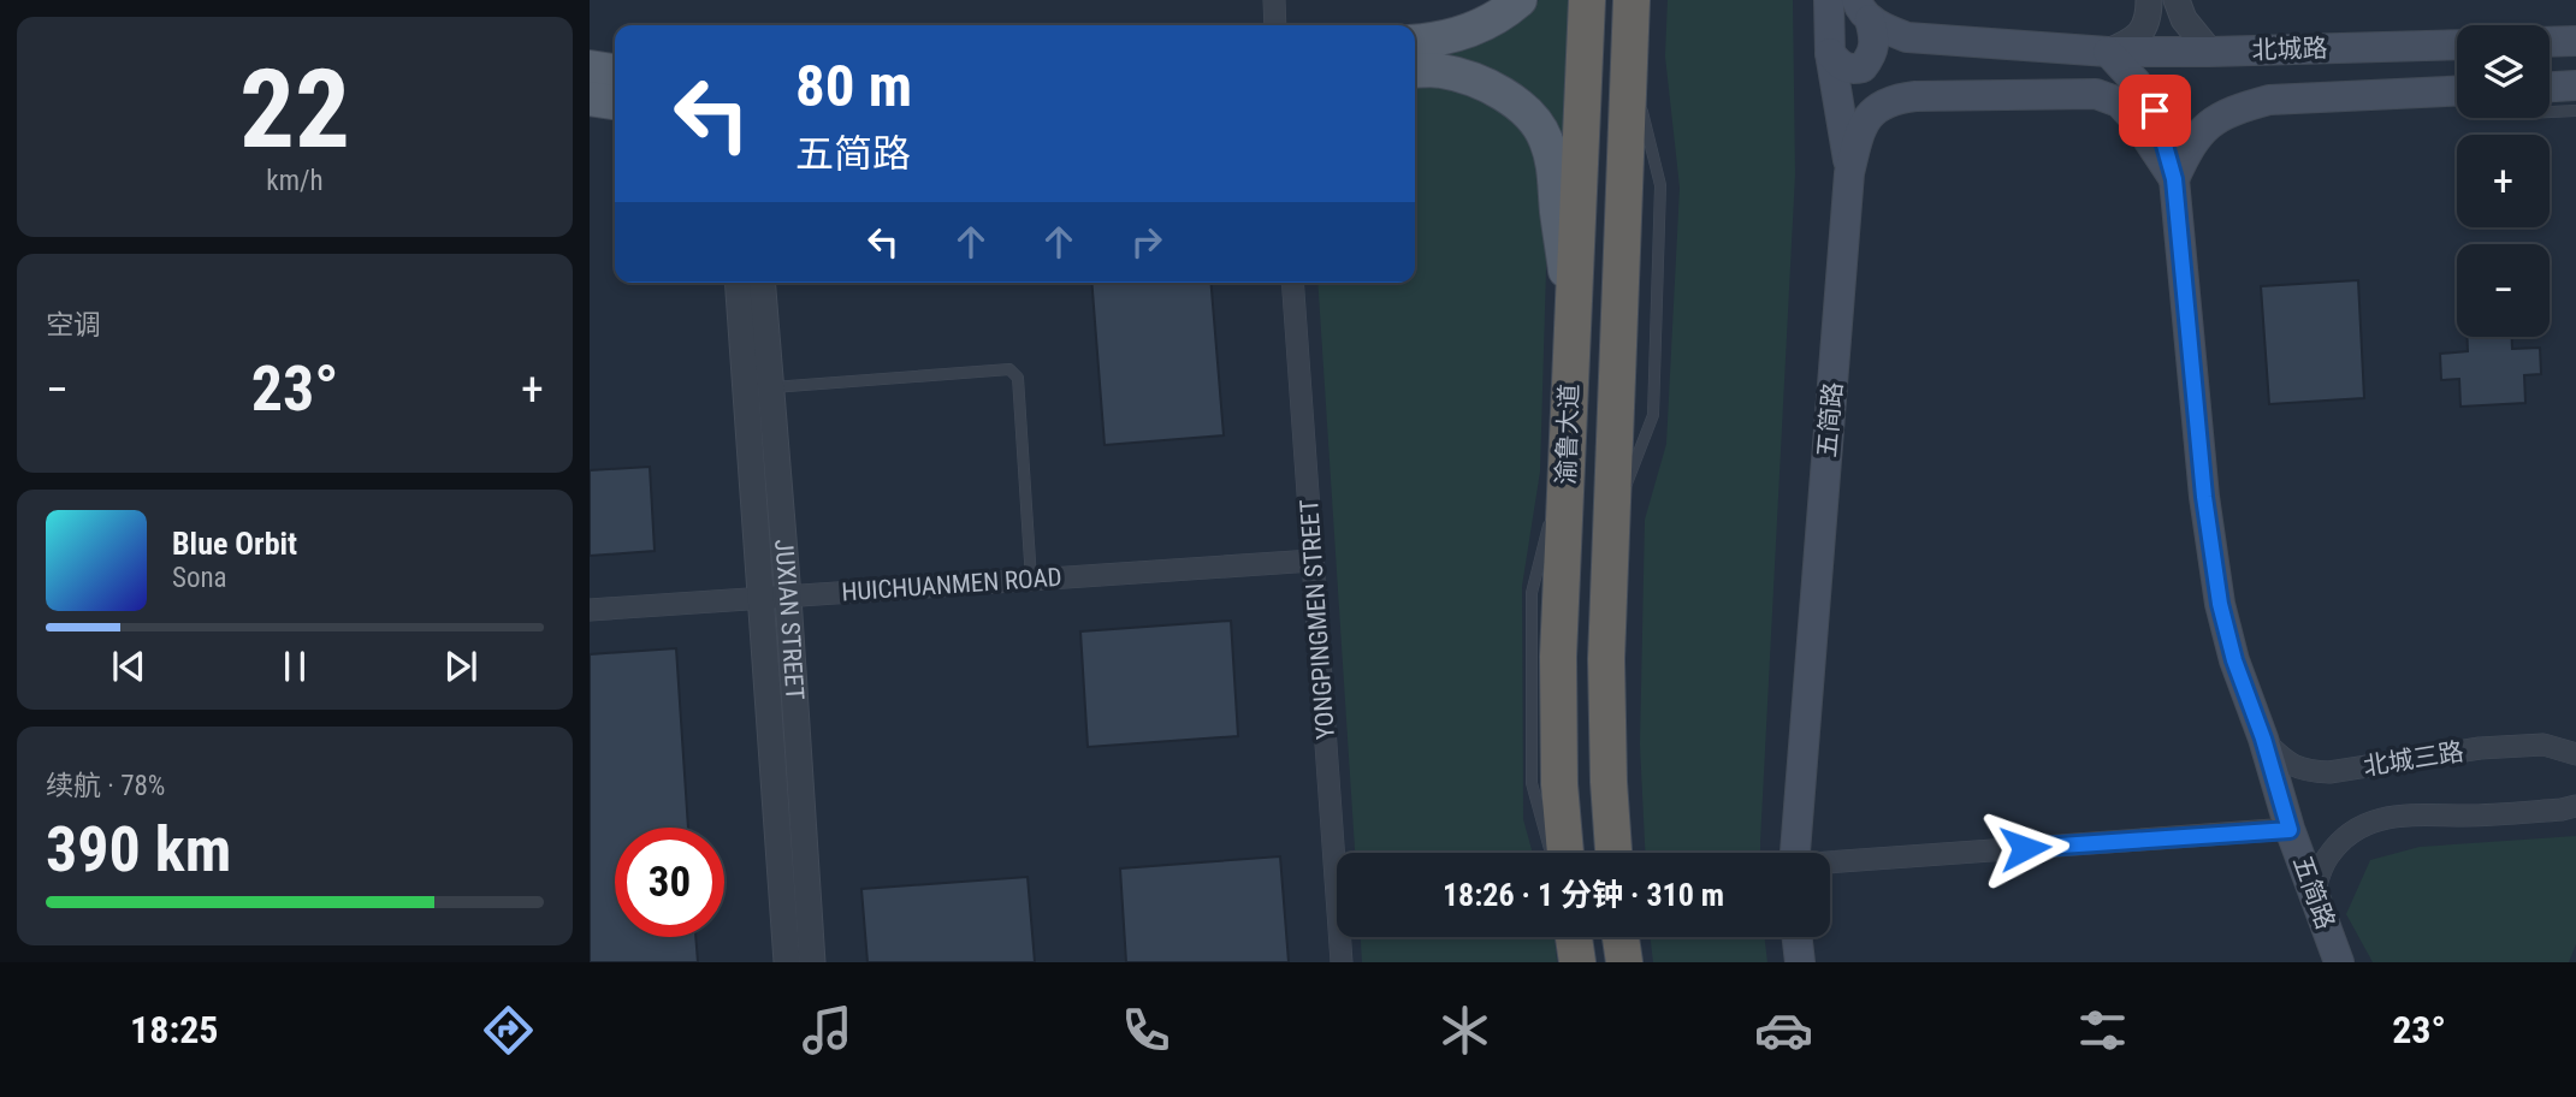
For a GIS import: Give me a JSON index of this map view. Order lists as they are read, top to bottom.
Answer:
{
  "streets": {
    "highway": ["渝鲁大道"],
    "main road": ["北城路", "五简路"],
    "street": [
      "HUICHUANMEN ROAD",
      "JUXIAN STREET",
      "YONGPINGMEN STREET",
      "北城三路"
    ]
  },
  "crossings": [
    ["北城路", "五简路"],
    ["五简路", "北城三路"],
    ["HUICHUANMEN ROAD", "JUXIAN STREET"],
    ["HUICHUANMEN ROAD", "YONGPINGMEN STREET"]
  ],
  "page": {
    "tile": [
      ["22", "km/h"],
      "空调",
      ["续航 · 78%", "390 km"]
    ],
    "map_buttons": ["+", "−"],
    "turn": ["80 m", "五简路"],
    "heat": ["−", "23°", "+"],
    "song": ["Blue Orbit", "Sona"],
    "limit": "30",
    "trip": "18:26 · 1 分钟 · 310 m",
    "tabs": ["18:25", "23°"]
  }
}
